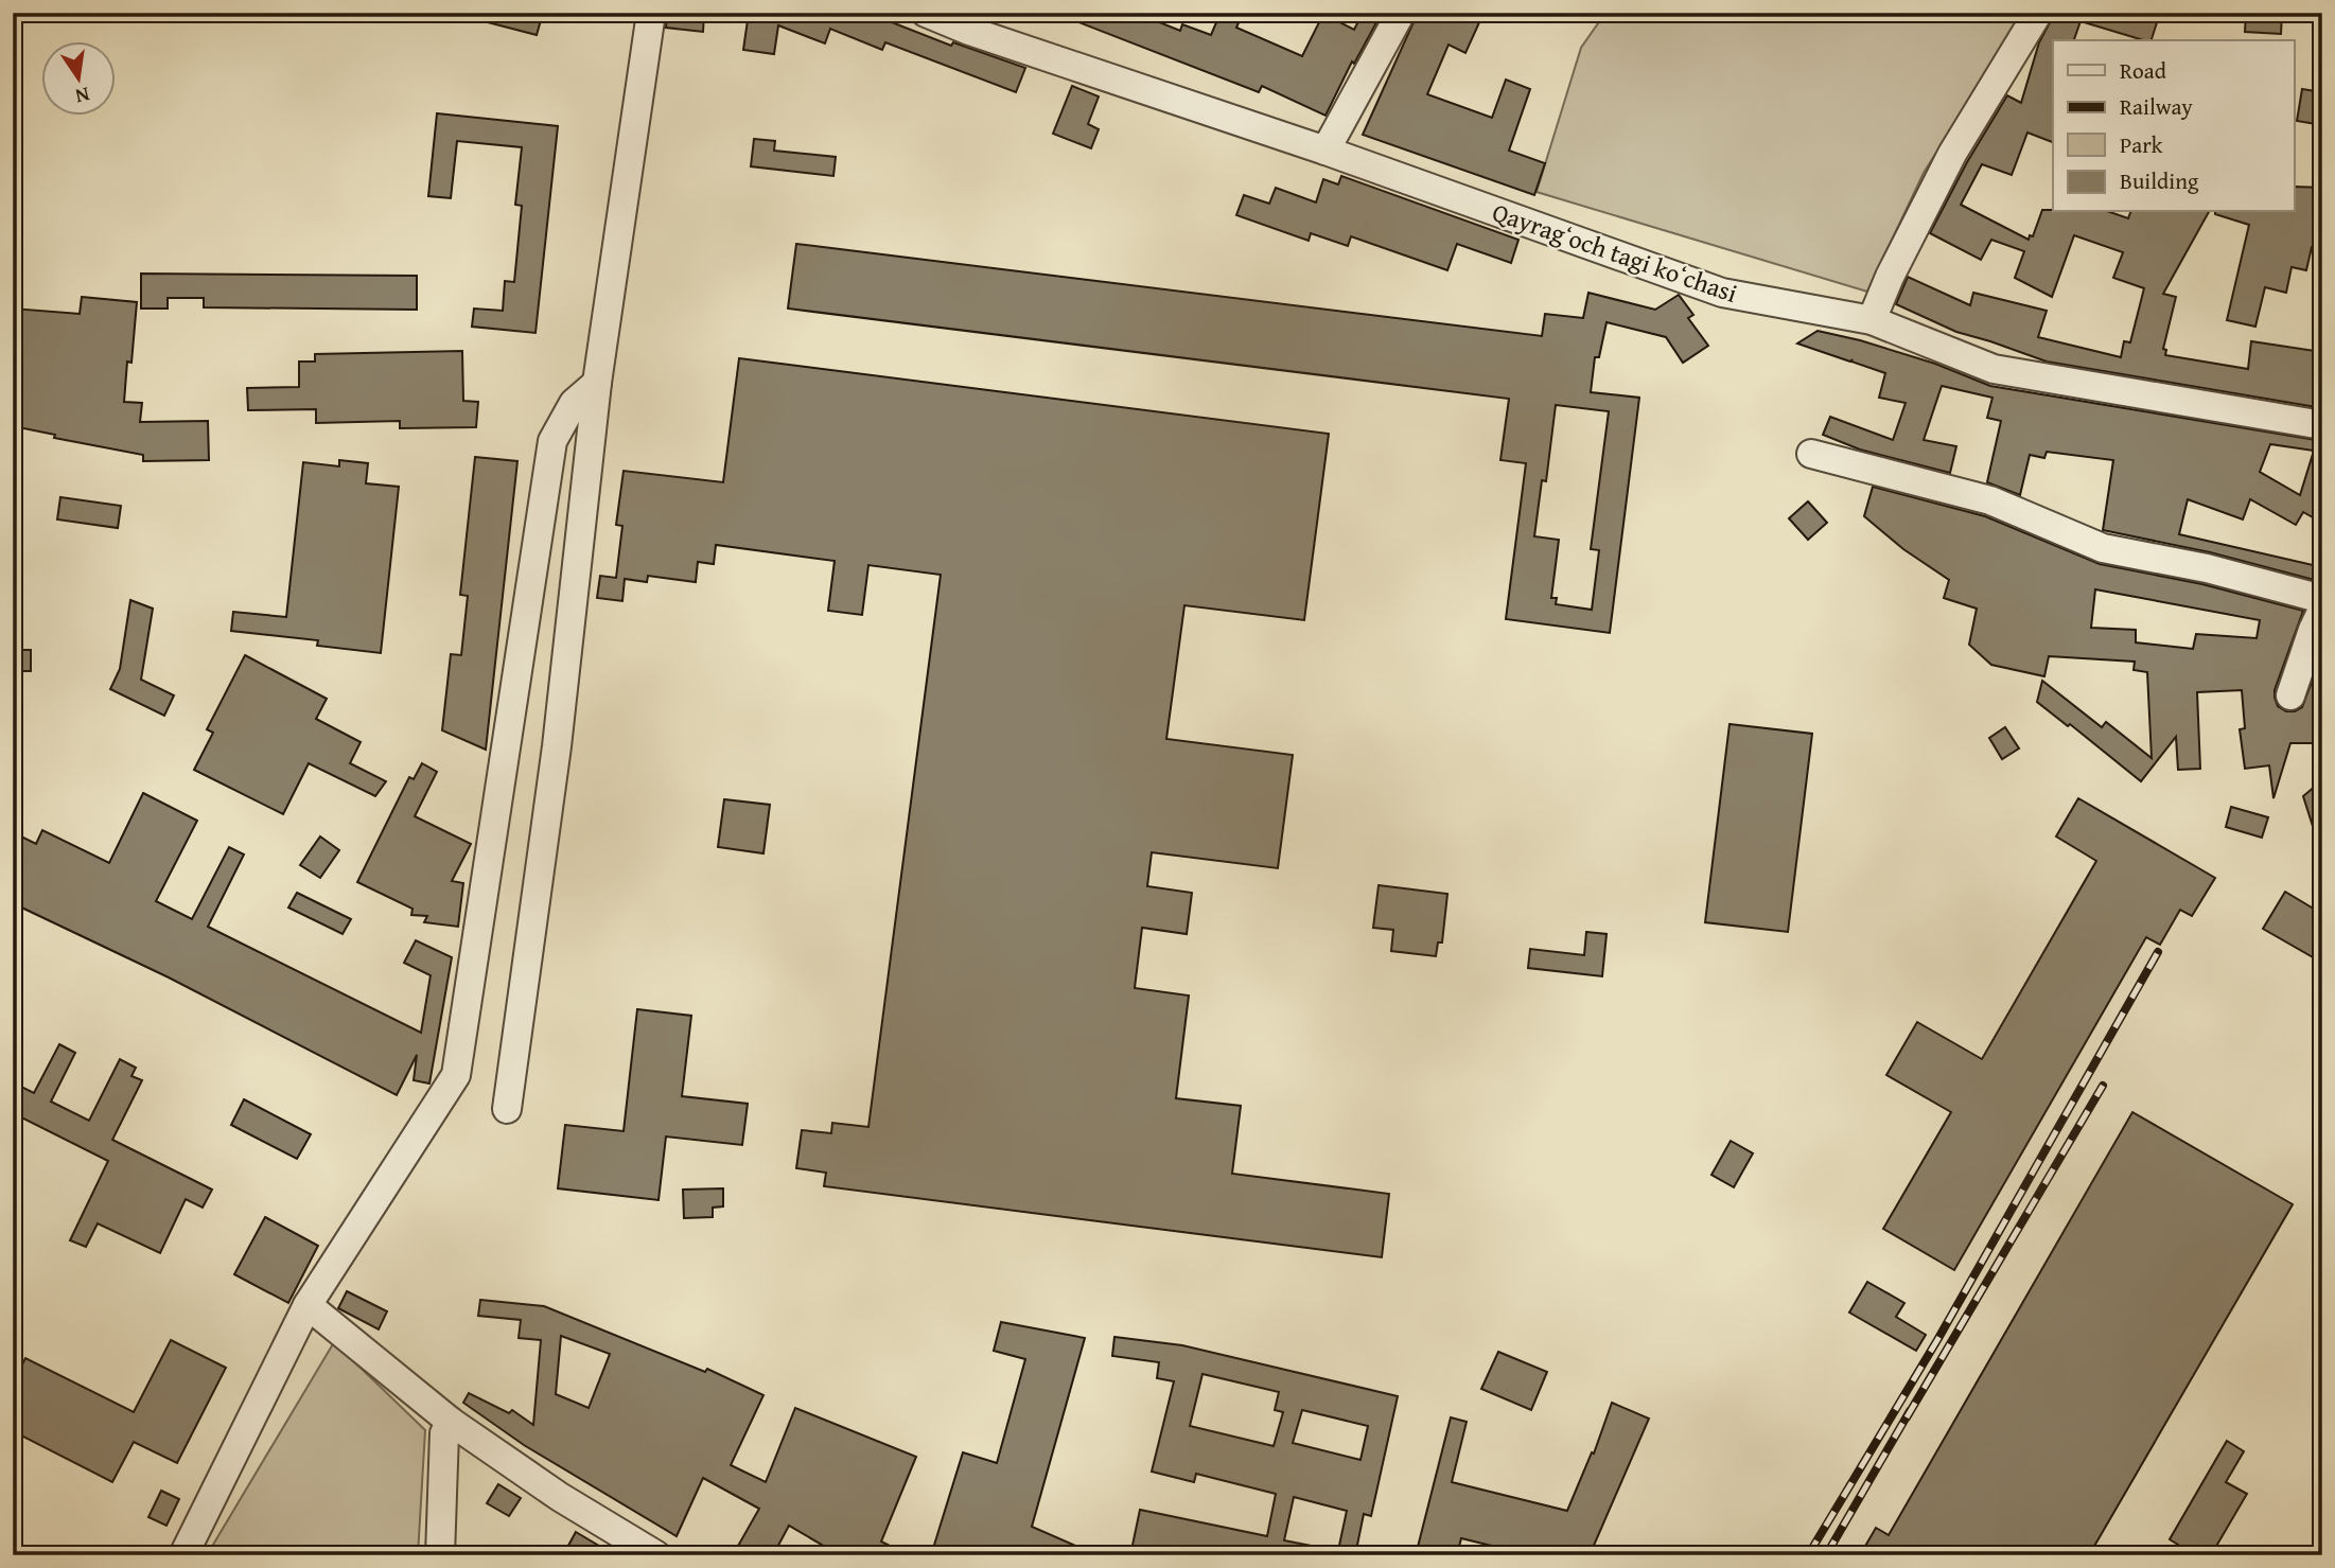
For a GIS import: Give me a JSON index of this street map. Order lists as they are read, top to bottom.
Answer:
{
  "streets": {
    "street": ["Qayragʻoch tagi koʻchasi"]
  },
  "legend": [
    "Road",
    "Railway",
    "Park",
    "Building"
  ],
  "north": "bottom"
}
